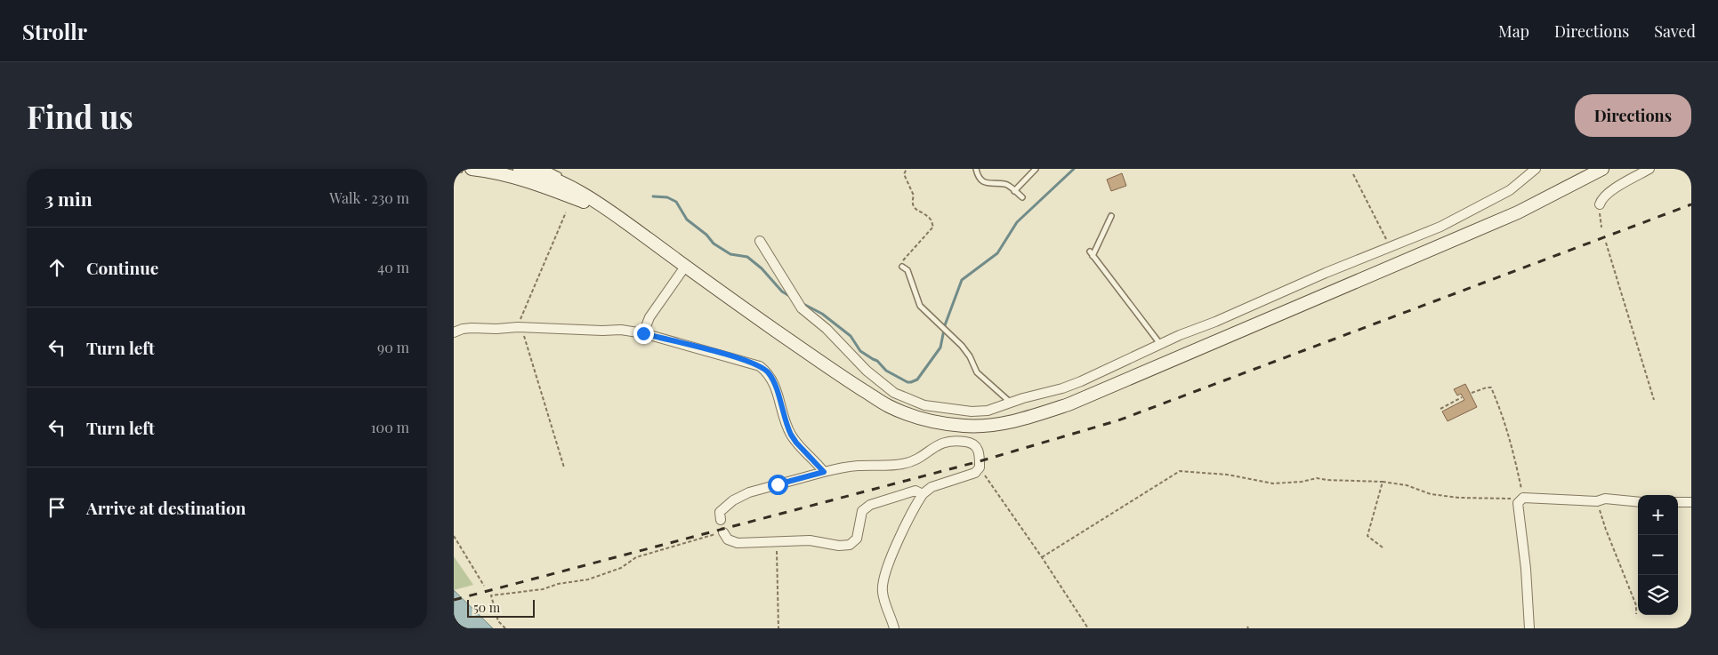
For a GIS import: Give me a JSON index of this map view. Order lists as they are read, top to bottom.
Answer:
{
  "scale_bar": "50 m",
  "page": {
    "header": "Strollr",
    "nav": ["Map", "Directions", "Saved"],
    "buttons": "Directions",
    "title": "Find us",
    "heading": ["3 min", "Walk · 230 m"],
    "list": [
      ["Continue", "40 m"],
      ["Turn left", "90 m"],
      ["Turn left", "100 m"],
      "Arrive at destination"
    ],
    "map_buttons": ["+", "−"],
    "scale": "50 m"
  }
}
